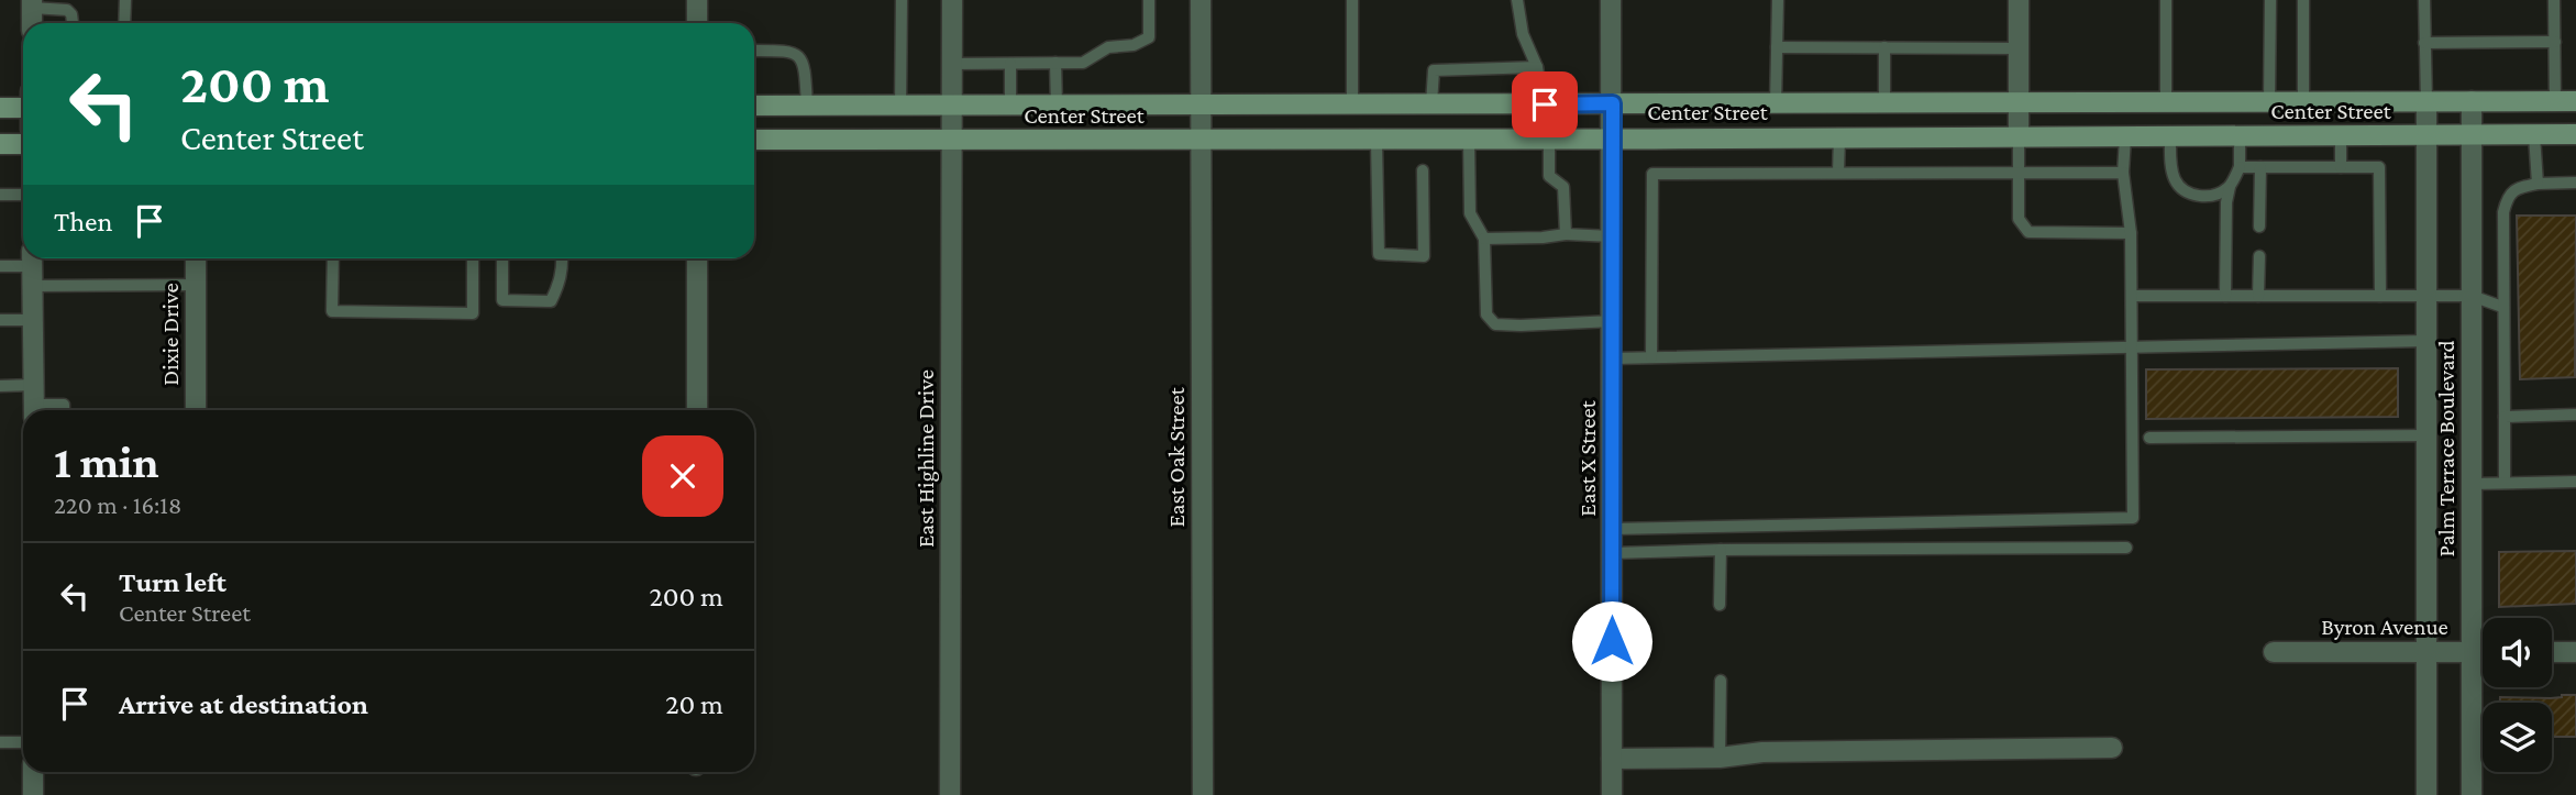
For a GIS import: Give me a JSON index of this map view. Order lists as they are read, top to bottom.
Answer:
{
  "streets": {
    "main road": ["Center Street"],
    "street": [
      "Dixie Drive",
      "Palm Terrace Boulevard",
      "East Oak Street",
      "East Highline Drive",
      "East X Street",
      "Byron Avenue"
    ]
  },
  "crossings": [
    ["Center Street", "Palm Terrace Boulevard"],
    ["Center Street", "East Oak Street"],
    ["Center Street", "East Highline Drive"],
    ["Center Street", "East X Street"],
    ["Palm Terrace Boulevard", "Byron Avenue"]
  ],
  "page": {
    "turn": ["200 m", "Center Street"],
    "then": "Then",
    "heading": ["1 min", "220 m · 16:18"],
    "list": [
      {
        "name": "Turn left",
        "note": "Center Street",
        "value": "200 m"
      },
      {
        "name": "Arrive at destination",
        "value": "20 m"
      }
    ]
  }
}
